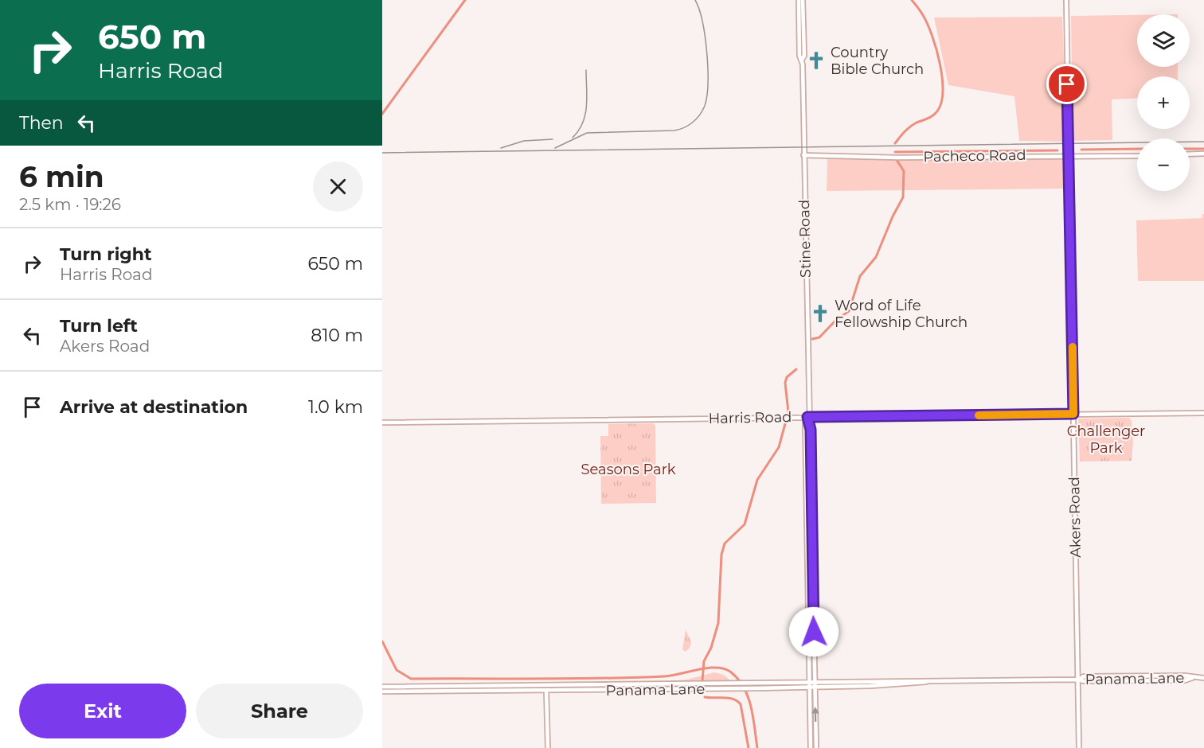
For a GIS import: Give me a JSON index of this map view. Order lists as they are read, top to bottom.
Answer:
{
  "streets": {
    "main road": [
      "Pacheco Road",
      "Stine Road",
      "Harris Road",
      "Akers Road",
      "Panama Lane"
    ]
  },
  "crossings": [
    ["Pacheco Road", "Stine Road"],
    ["Pacheco Road", "Akers Road"],
    ["Stine Road", "Harris Road"],
    ["Stine Road", "Panama Lane"],
    ["Harris Road", "Akers Road"],
    ["Akers Road", "Panama Lane"]
  ],
  "parks": ["Challenger Park", "Seasons Park"],
  "places": {
    "church": ["Country Bible Church", "Word of Life Fellowship Church"]
  },
  "page": {
    "turn": ["650 m", "Harris Road"],
    "map_buttons": ["+", "−"],
    "then": "Then",
    "heading": ["6 min", "2.5 km · 19:26"],
    "list": [
      {
        "name": "Turn right",
        "note": "Harris Road",
        "value": "650 m"
      },
      {
        "name": "Turn left",
        "note": "Akers Road",
        "value": "810 m"
      },
      {
        "name": "Arrive at destination",
        "value": "1.0 km"
      }
    ],
    "buttons": ["Exit", "Share"]
  }
}
